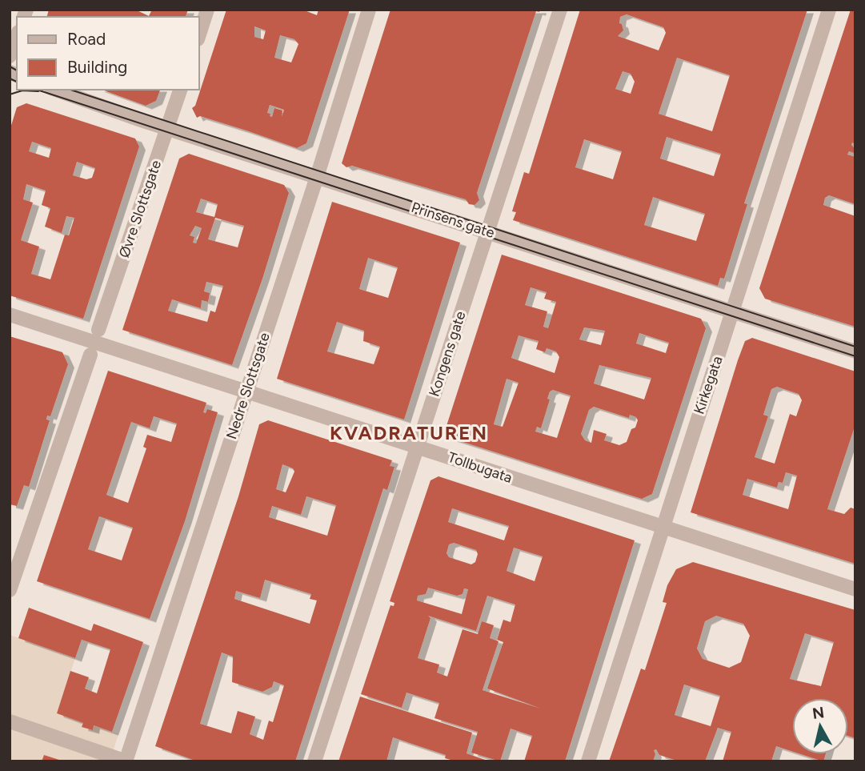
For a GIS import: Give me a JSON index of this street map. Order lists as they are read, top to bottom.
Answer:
{
  "streets": {
    "street": [
      "Øvre Slottsgate",
      "Prinsens gate",
      "Kongens gate",
      "Kirkegata",
      "Nedre Slottsgate",
      "Tollbugata"
    ]
  },
  "crossings": [
    ["Øvre Slottsgate", "Prinsens gate"],
    ["Prinsens gate", "Kongens gate"],
    ["Prinsens gate", "Kirkegata"],
    ["Prinsens gate", "Nedre Slottsgate"],
    ["Kongens gate", "Tollbugata"],
    ["Kirkegata", "Tollbugata"],
    ["Nedre Slottsgate", "Tollbugata"]
  ],
  "districts": ["KVADRATUREN"],
  "legend": ["Road", "Building"],
  "north": "top"
}
